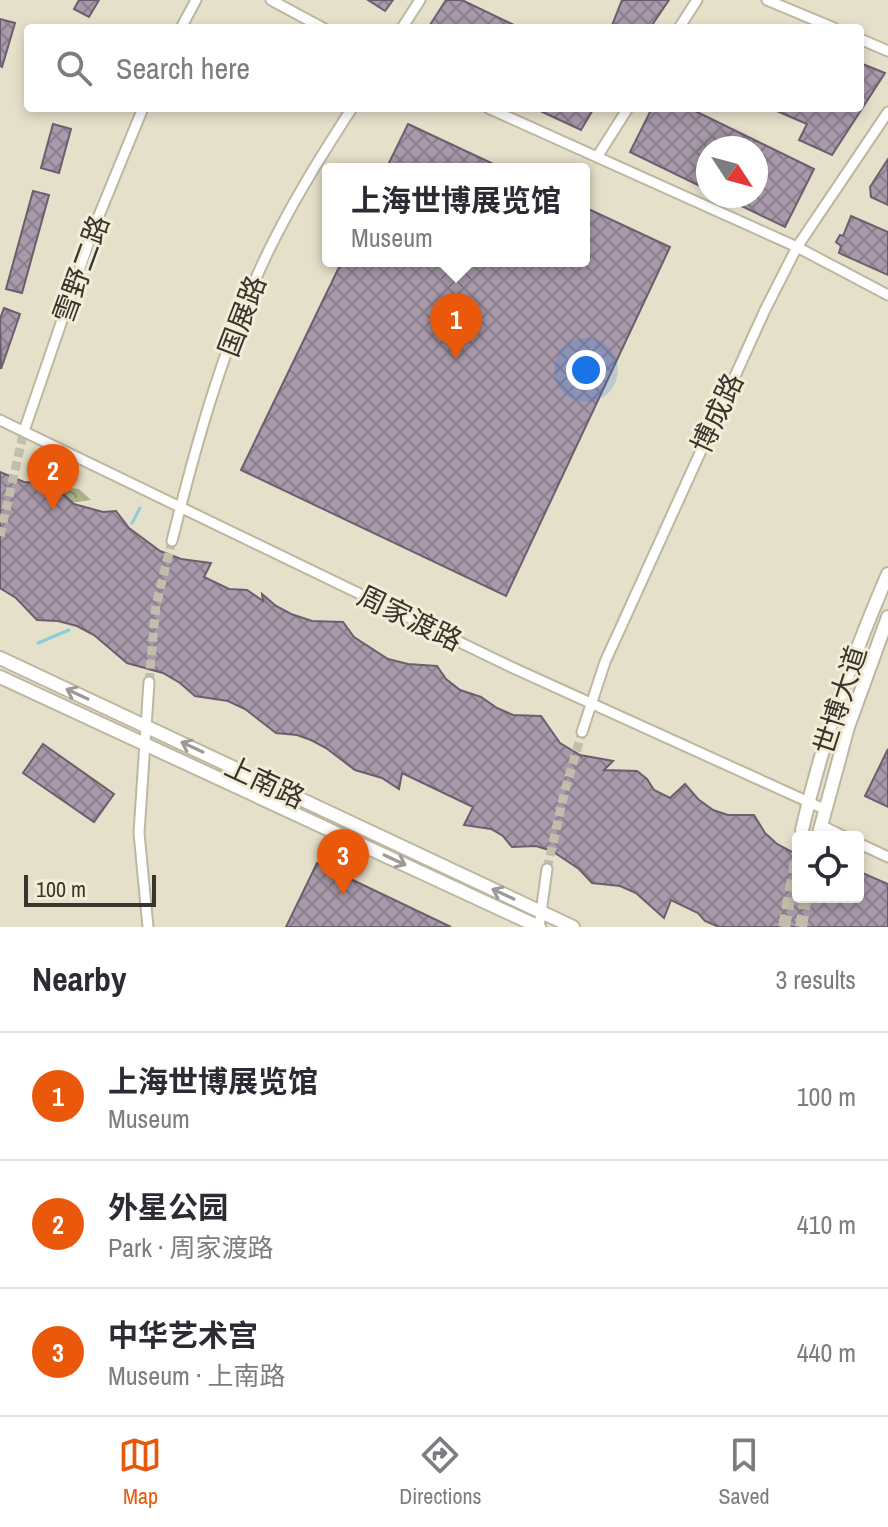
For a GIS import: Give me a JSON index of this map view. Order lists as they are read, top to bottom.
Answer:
{
  "streets": {
    "main road": ["世博大道", "上南路"],
    "street": [
      "雪野二路",
      "国展路",
      "博成路",
      "周家渡路"
    ]
  },
  "crossings": [
    ["雪野二路", "周家渡路"],
    ["国展路", "周家渡路"],
    ["博成路", "周家渡路"],
    ["周家渡路", "世博大道"]
  ],
  "scale_bar": "100 m",
  "north": "bottom right",
  "page": {
    "search": "Search here",
    "popup": ["上海世博展览馆", "Museum"],
    "pins": ["1", "2", "3"],
    "scale": "100 m",
    "heading": ["Nearby", "3 results"],
    "list": [
      {
        "mark": "1",
        "name": "上海世博展览馆",
        "note": "Museum",
        "value": "100 m"
      },
      {
        "mark": "2",
        "name": "外星公园",
        "note": "Park · 周家渡路",
        "value": "410 m"
      },
      {
        "mark": "3",
        "name": "中华艺术宫",
        "note": "Museum · 上南路",
        "value": "440 m"
      }
    ],
    "nav": ["Map", "Directions", "Saved"]
  }
}
